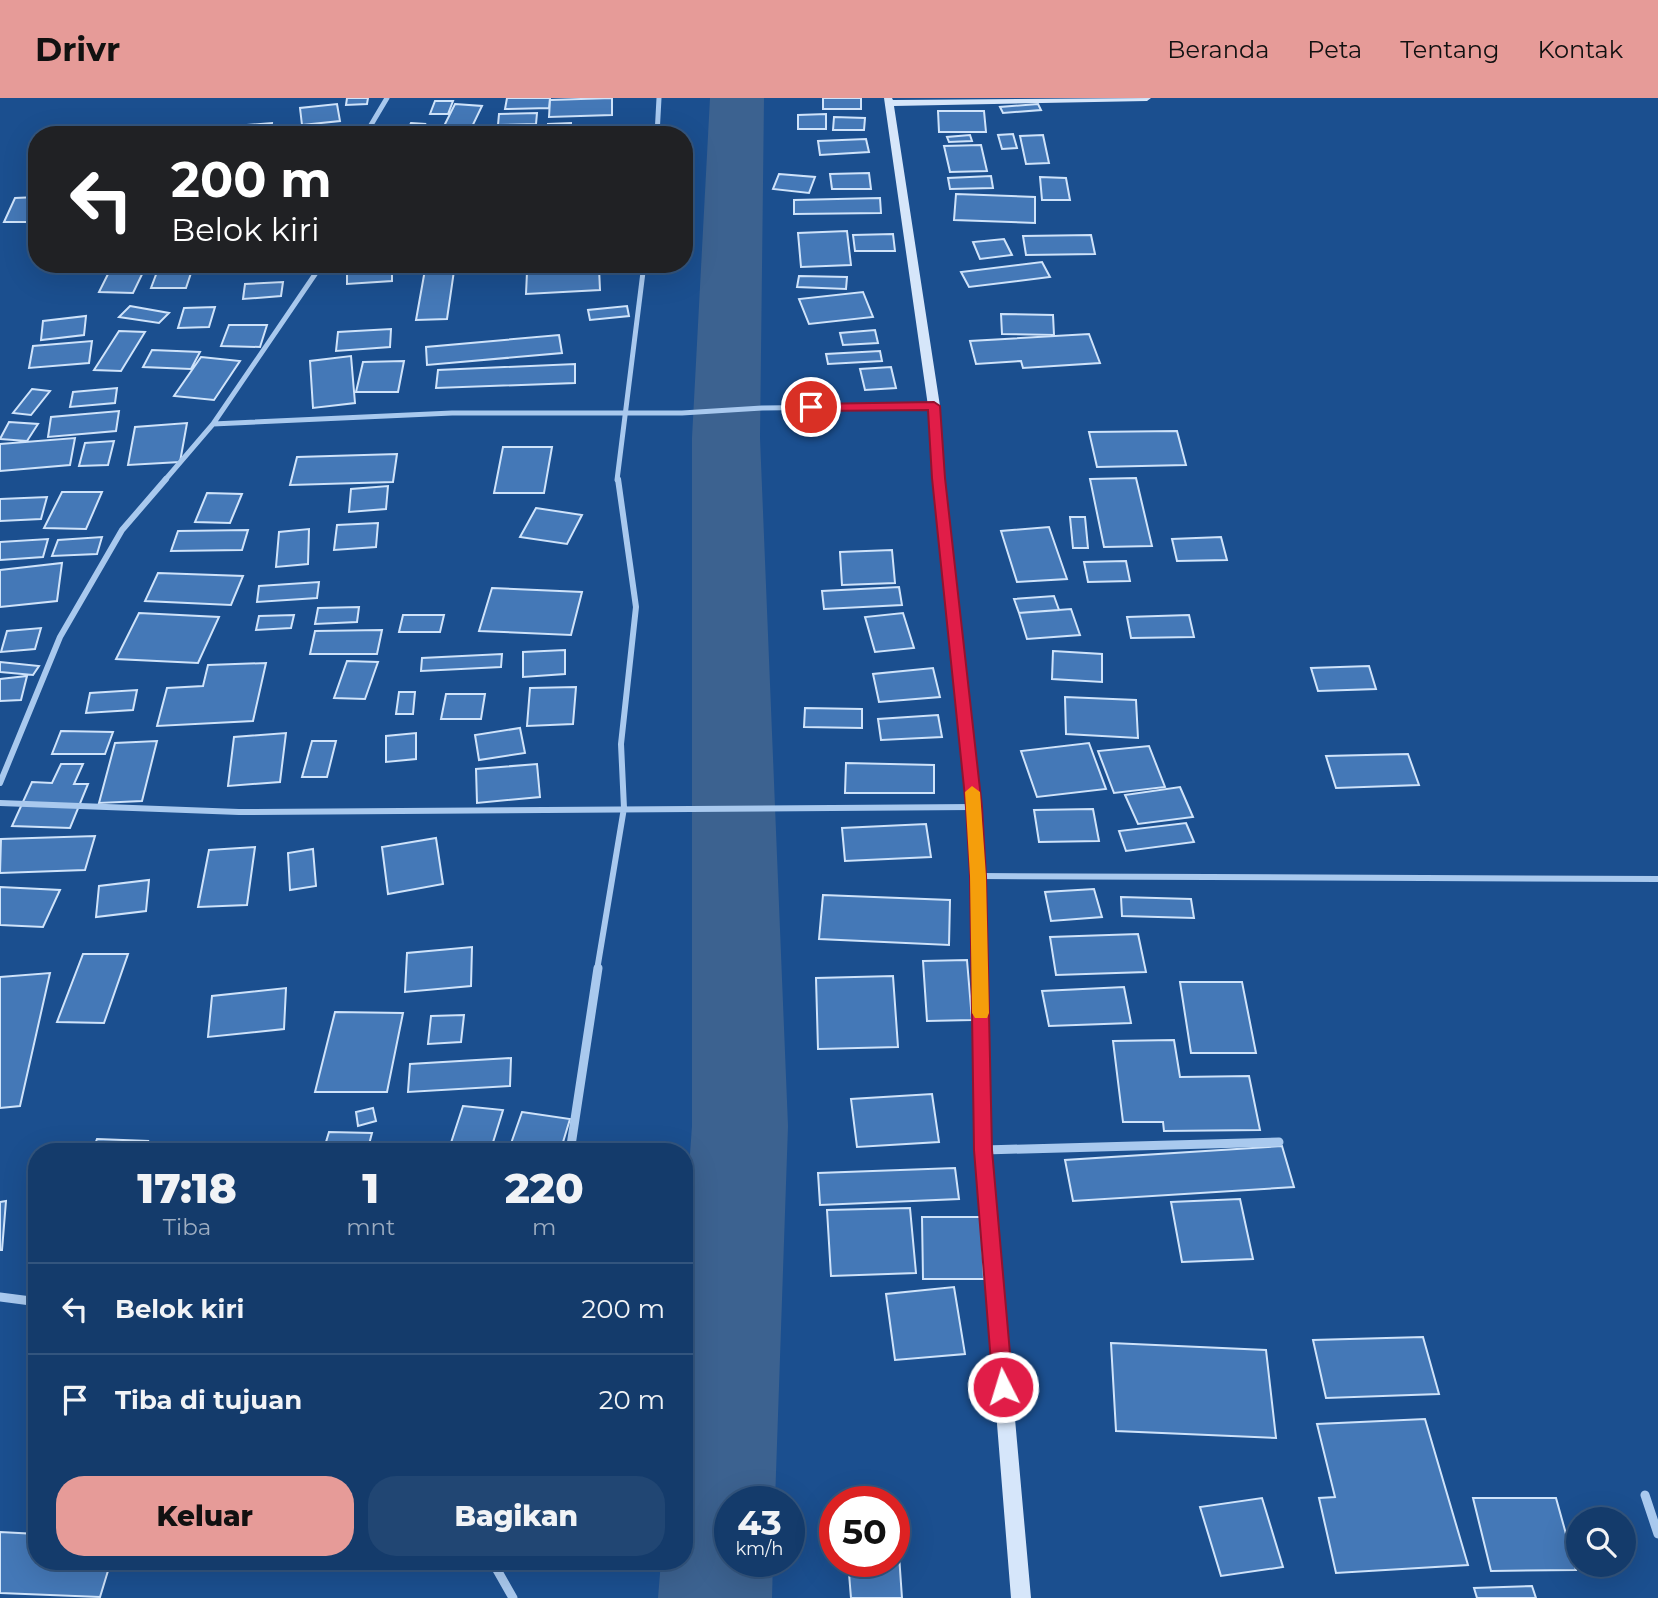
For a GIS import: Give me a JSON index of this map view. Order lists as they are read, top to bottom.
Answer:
{
  "page": {
    "header": "Drivr",
    "nav": [
      "Beranda",
      "Peta",
      "Tentang",
      "Kontak"
    ],
    "turn": ["200 m", "Belok kiri"],
    "eta": [
      "17:18",
      "Tiba",
      "1",
      "mnt",
      "220",
      "m"
    ],
    "list": [
      {
        "name": "Belok kiri",
        "value": "200 m"
      },
      {
        "name": "Tiba di tujuan",
        "value": "20 m"
      }
    ],
    "buttons": ["Keluar", "Bagikan"],
    "speed": "43 km/h",
    "limit": "50"
  }
}
